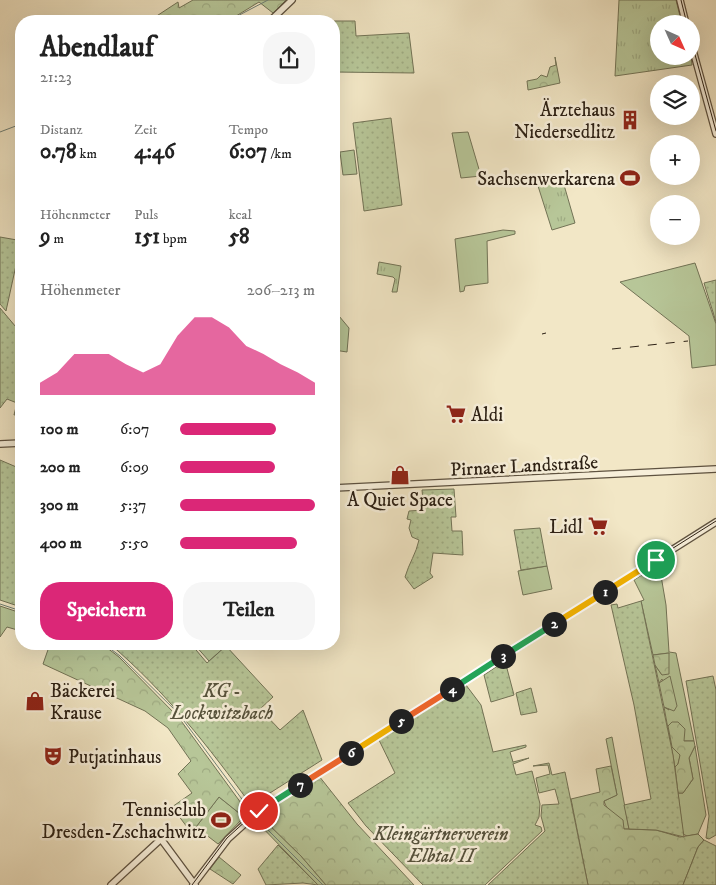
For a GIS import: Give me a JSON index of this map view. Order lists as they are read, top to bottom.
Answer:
{
  "streets": {
    "street": ["Pirnaer Landstraße"]
  },
  "parks": ["KG - Lockwitzbach", "Kleingärtnerverein Elbtal II"],
  "places": {
    "building": ["Ärztehaus Niedersedlitz"],
    "sports": ["Sachsenwerkarena", "Tennisclub Dresden-Zschachwitz"],
    "supermarket": ["Aldi", "Lidl"],
    "shop": ["A Quiet Space", "Bäckerei Krause"],
    "theatre": ["Putjatinhaus"]
  },
  "north": "bottom right",
  "page": {
    "map_buttons": ["+", "−"],
    "heading": ["Abendlauf", "21:23"],
    "stats": [
      ["Distanz", "0.78 km"],
      ["Zeit", "4:46"],
      ["Tempo", "6:07 /km"],
      ["Höhenmeter", "9 m"],
      ["Puls", "151 bpm"],
      ["kcal", "58"]
    ],
    "chart": ["Höhenmeter", "206–213 m"],
    "list": [
      {
        "name": "100 m",
        "note": "6:07"
      },
      {
        "name": "200 m",
        "note": "6:09"
      },
      {
        "name": "300 m",
        "note": "5:37"
      },
      {
        "name": "400 m",
        "note": "5:50"
      }
    ],
    "buttons": ["Speichern", "Teilen"],
    "pins": [
      "1",
      "2",
      "3",
      "4",
      "5",
      "6",
      "7"
    ]
  }
}
